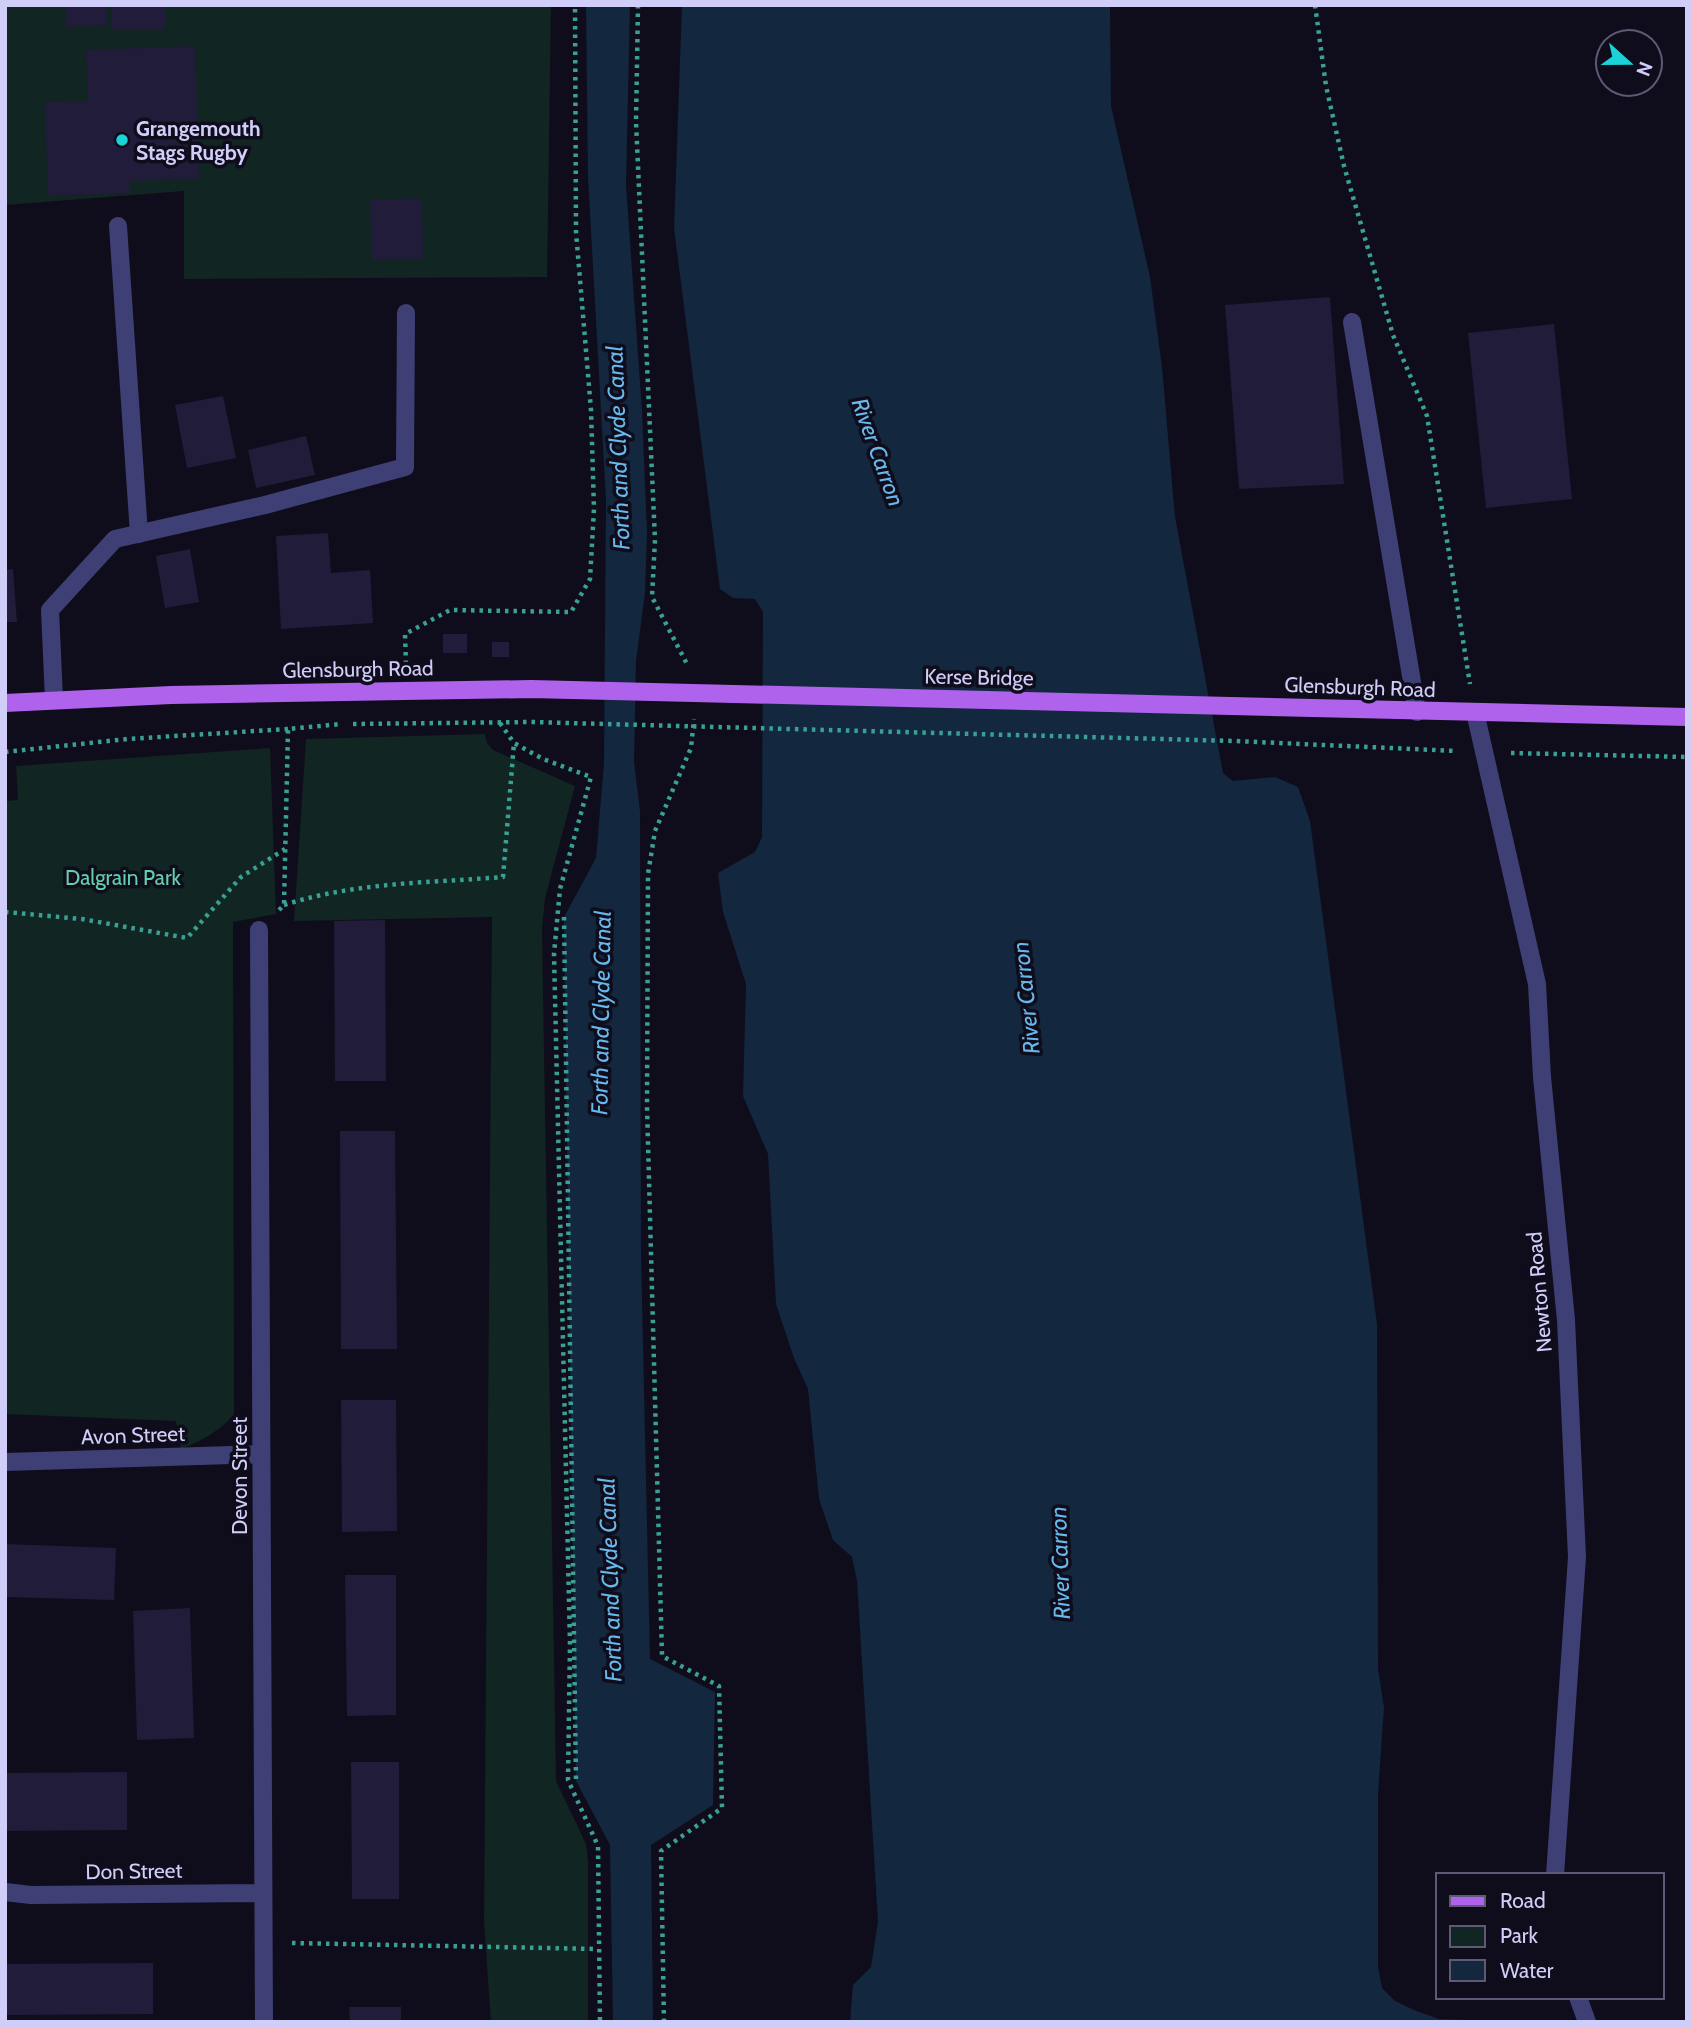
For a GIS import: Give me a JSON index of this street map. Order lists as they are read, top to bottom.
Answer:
{
  "streets": {
    "main road": ["Glensburgh Road", "Kerse Bridge"],
    "street": [
      "Newton Road",
      "Avon Street",
      "Devon Street",
      "Don Street"
    ]
  },
  "crossings": [
    ["Glensburgh Road", "Kerse Bridge"],
    ["Glensburgh Road", "Newton Road"],
    ["Avon Street", "Devon Street"],
    ["Devon Street", "Don Street"]
  ],
  "water": ["Forth and Clyde Canal", "River Carron"],
  "parks": ["Dalgrain Park"],
  "places": ["Grangemouth Stags Rugby"],
  "legend": ["Road", "Park", "Water"],
  "north": "right"
}
